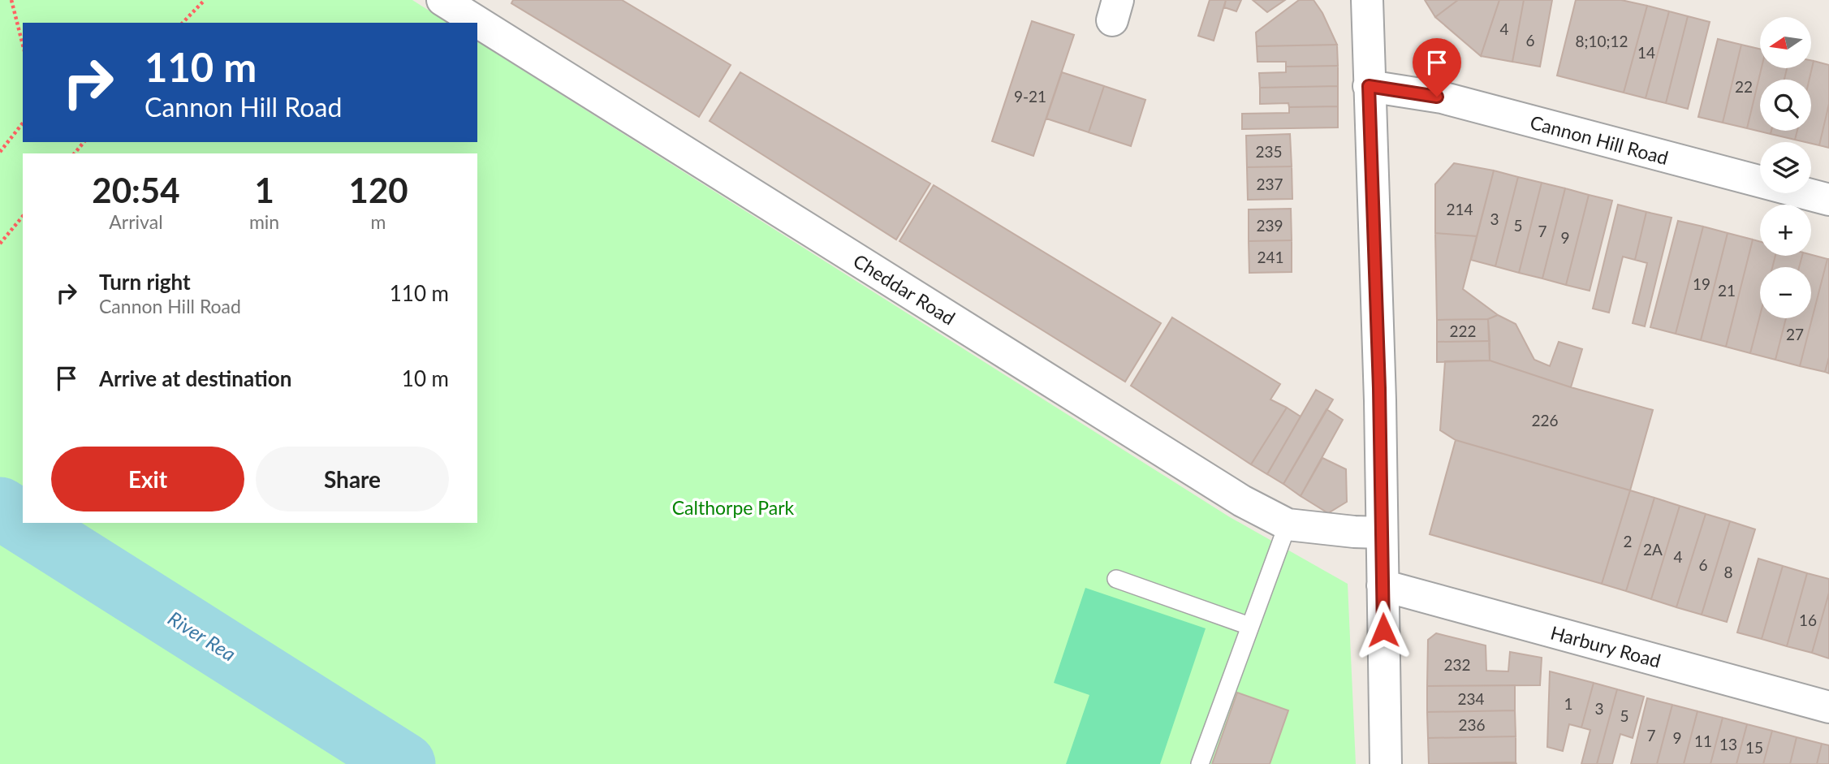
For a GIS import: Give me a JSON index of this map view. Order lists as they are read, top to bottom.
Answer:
{
  "streets": {
    "street": ["Cannon Hill Road", "Cheddar Road", "Harbury Road"]
  },
  "water": ["River Rea"],
  "parks": ["Calthorpe Park"],
  "house_numbers": [
    "4",
    "6",
    "8;10;12",
    "14",
    "22",
    "9-21",
    "235",
    "237",
    "214",
    "3",
    "239",
    "5",
    "7",
    "9",
    "241",
    "19",
    "21",
    "222",
    "27",
    "226",
    "2",
    "2A",
    "4",
    "6",
    "8",
    "16",
    "232",
    "234",
    "1",
    "3",
    "5",
    "236",
    "7",
    "9",
    "11",
    "13",
    "15"
  ],
  "north": "left",
  "page": {
    "map_buttons": ["+", "−"],
    "turn": ["110 m", "Cannon Hill Road"],
    "eta": [
      "20:54",
      "Arrival",
      "1",
      "min",
      "120",
      "m"
    ],
    "list": [
      {
        "name": "Turn right",
        "note": "Cannon Hill Road",
        "value": "110 m"
      },
      {
        "name": "Arrive at destination",
        "value": "10 m"
      }
    ],
    "buttons": ["Exit", "Share"]
  }
}
